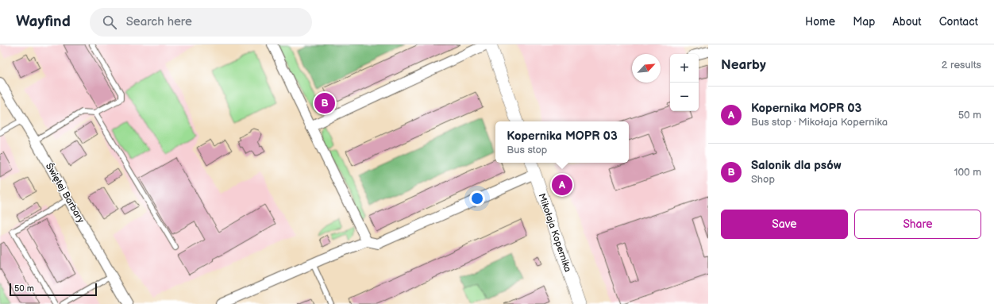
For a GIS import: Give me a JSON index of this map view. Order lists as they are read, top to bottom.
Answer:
{
  "streets": {
    "street": ["Świętej Barbary", "Mikołaja Kopernika"]
  },
  "scale_bar": "50 m",
  "north": "top right",
  "page": {
    "header": "Wayfind",
    "search": "Search here",
    "nav": [
      "Home",
      "Map",
      "About",
      "Contact"
    ],
    "heading": ["Nearby", "2 results"],
    "map_buttons": ["+", "−"],
    "list": [
      {
        "mark": "A",
        "name": "Kopernika MOPR 03",
        "note": "Bus stop · Mikołaja Kopernika",
        "value": "50 m"
      },
      {
        "mark": "B",
        "name": "Salonik dla psów",
        "note": "Shop",
        "value": "100 m"
      }
    ],
    "pins": ["B", "A"],
    "popup": ["Kopernika MOPR 03", "Bus stop"],
    "buttons": ["Save", "Share"],
    "scale": "50 m"
  }
}
